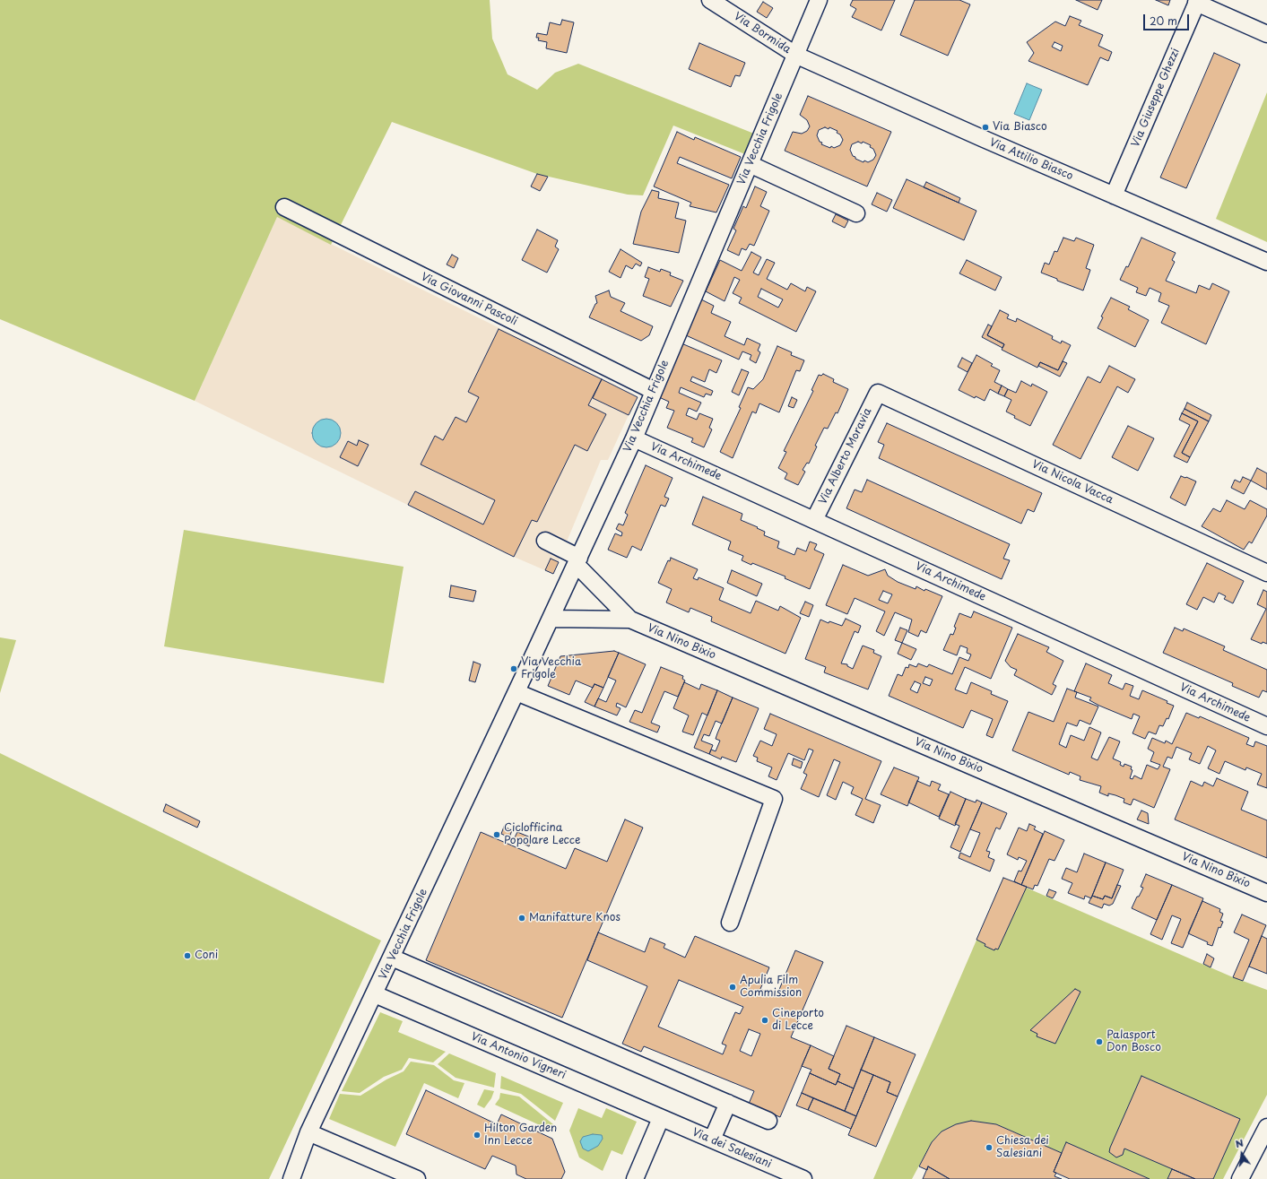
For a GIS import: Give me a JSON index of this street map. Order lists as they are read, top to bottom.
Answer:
{
  "streets": {
    "street": [
      "Via Bormida",
      "Via Giuseppe Ghezzi",
      "Via Vecchia Frigole",
      "Via Attilio Biasco",
      "Via Giovanni Pascoli",
      "Via Alberto Moravia",
      "Via Archimede",
      "Via Nicola Vacca",
      "Via Nino Bixio",
      "Via Antonio Vigneri",
      "Via dei Salesiani"
    ]
  },
  "crossings": [
    ["Via Bormida", "Via Vecchia Frigole"],
    ["Via Bormida", "Via Attilio Biasco"],
    ["Via Giuseppe Ghezzi", "Via Attilio Biasco"],
    ["Via Vecchia Frigole", "Via Attilio Biasco"],
    ["Via Vecchia Frigole", "Via Giovanni Pascoli"],
    ["Via Vecchia Frigole", "Via Archimede"],
    ["Via Vecchia Frigole", "Via Nino Bixio"],
    ["Via Vecchia Frigole", "Via Antonio Vigneri"],
    ["Via Alberto Moravia", "Via Archimede"],
    ["Via Alberto Moravia", "Via Nicola Vacca"],
    ["Via Antonio Vigneri", "Via dei Salesiani"]
  ],
  "places": [
    "Via Biasco",
    "Via Vecchia Frigole",
    "Ciclofficina Popolare Lecce",
    "Manifatture Knos",
    "Coni",
    "Apulia Film Commission",
    "Cineporto di Lecce",
    "Palasport Don Bosco",
    "Hilton Garden Inn Lecce",
    "Chiesa dei Salesiani"
  ],
  "scale_bar": "20 m",
  "north": "top"
}
